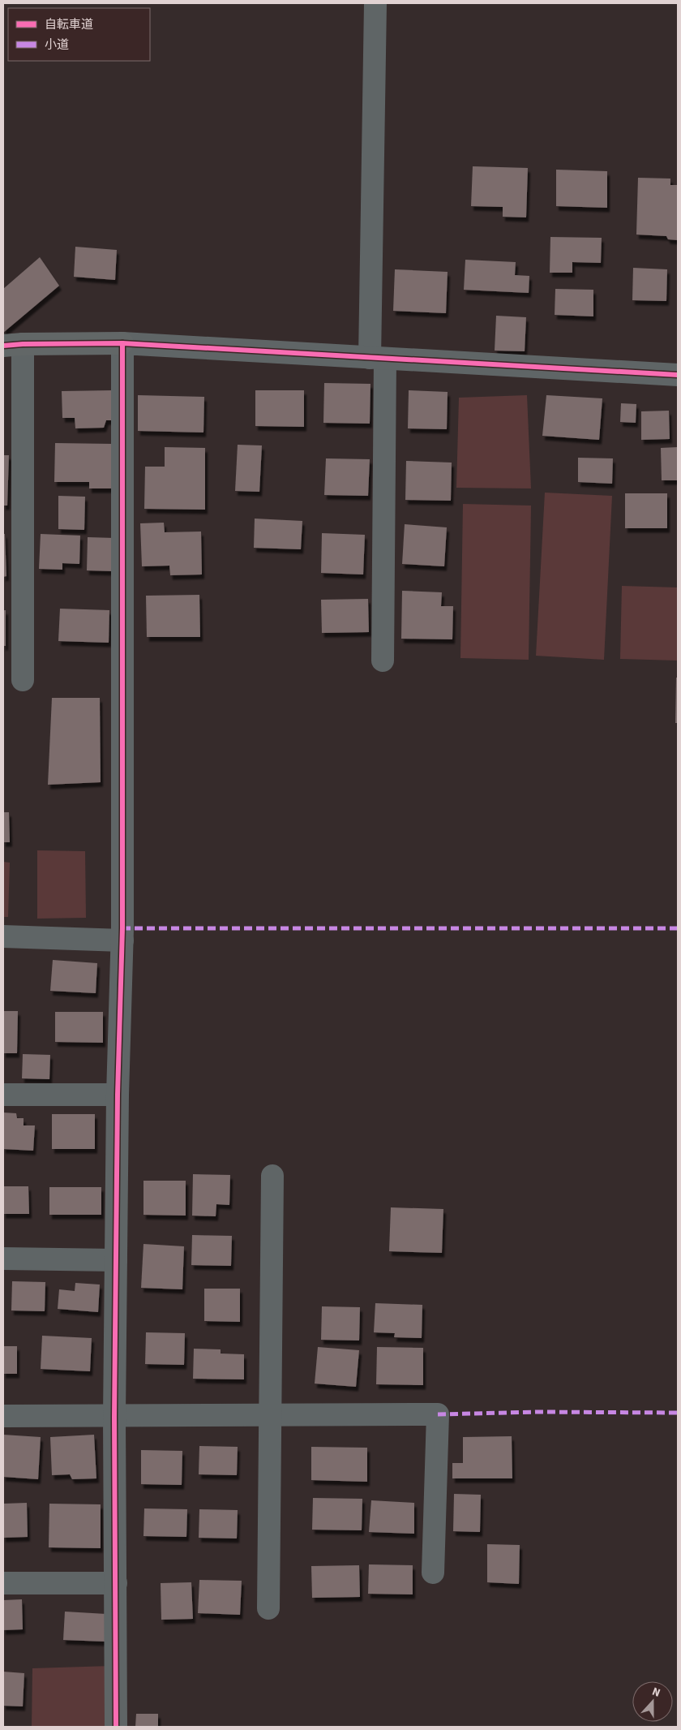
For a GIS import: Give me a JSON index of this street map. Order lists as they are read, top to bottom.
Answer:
{
  "legend": ["自転車道", "小道"],
  "north": "top"
}
